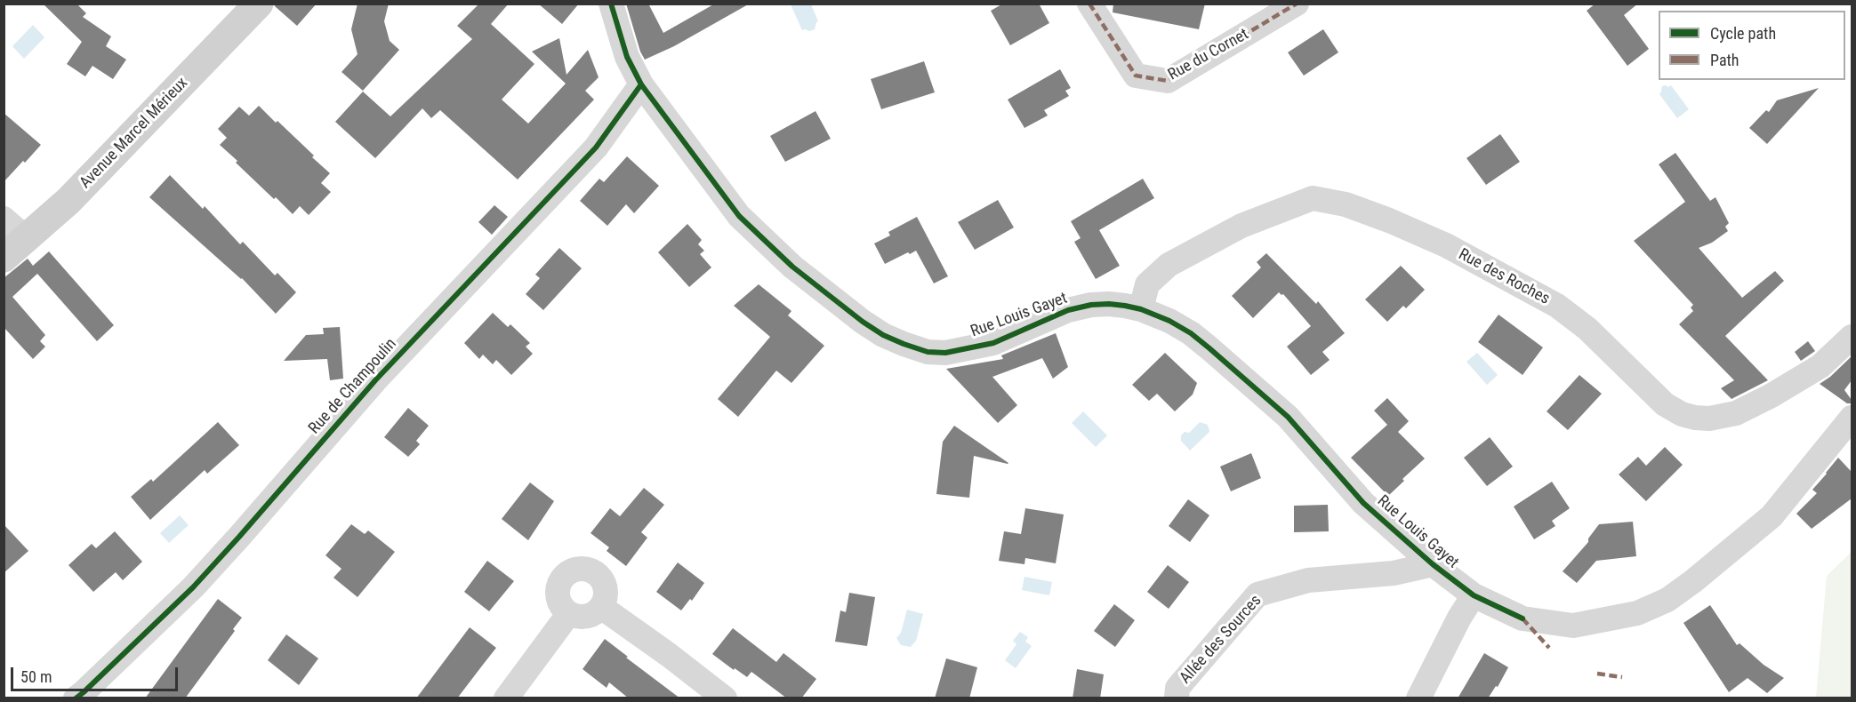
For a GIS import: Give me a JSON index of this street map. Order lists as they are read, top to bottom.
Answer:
{
  "streets": {
    "main road": ["Avenue Marcel Mérieux"],
    "street": [
      "Rue du Cornet",
      "Rue des Roches",
      "Rue Louis Gayet",
      "Rue de Champoulin",
      "Allée des Sources"
    ]
  },
  "crossings": [
    ["Rue des Roches", "Rue Louis Gayet"],
    ["Rue Louis Gayet", "Rue de Champoulin"],
    ["Rue Louis Gayet", "Allée des Sources"]
  ],
  "legend": ["Cycle path", "Path"],
  "scale_bar": "50 m"
}
